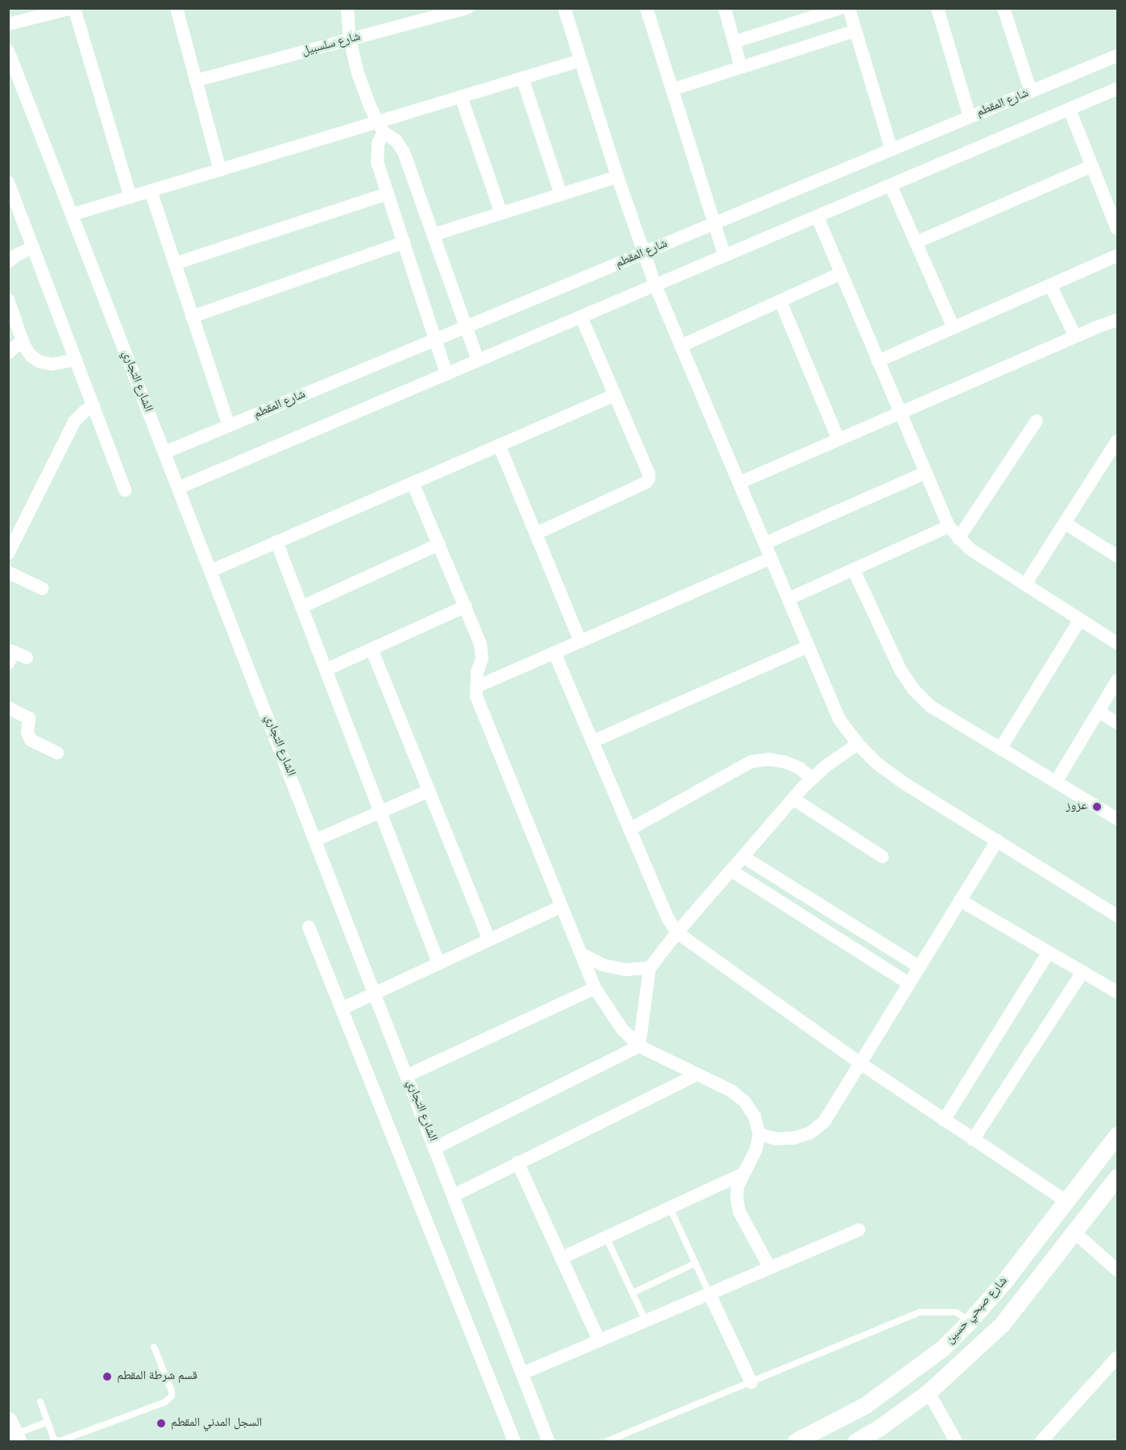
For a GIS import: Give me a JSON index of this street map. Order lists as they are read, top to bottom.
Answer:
{
  "streets": {
    "street": [
      "شارع سلسبيل",
      "شارع المقطم",
      "الشارع التجاري",
      "شارع صبحي حسين"
    ]
  },
  "crossings": [
    ["شارع المقطم", "الشارع التجاري"]
  ],
  "places": ["عزوز", "قسم شرطة المقطم", "السجل المدني المقطم"]
}
